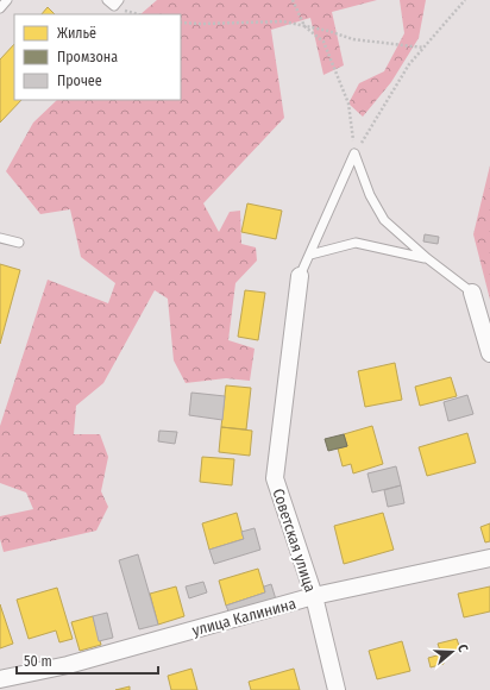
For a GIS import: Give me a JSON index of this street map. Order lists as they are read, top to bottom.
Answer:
{
  "streets": {
    "street": ["Советская улица", "улица Калинина"]
  },
  "crossings": [
    ["Советская улица", "улица Калинина"]
  ],
  "legend": ["Жильё", "Промзона", "Прочее"],
  "scale_bar": "50 m",
  "north": "right"
}
